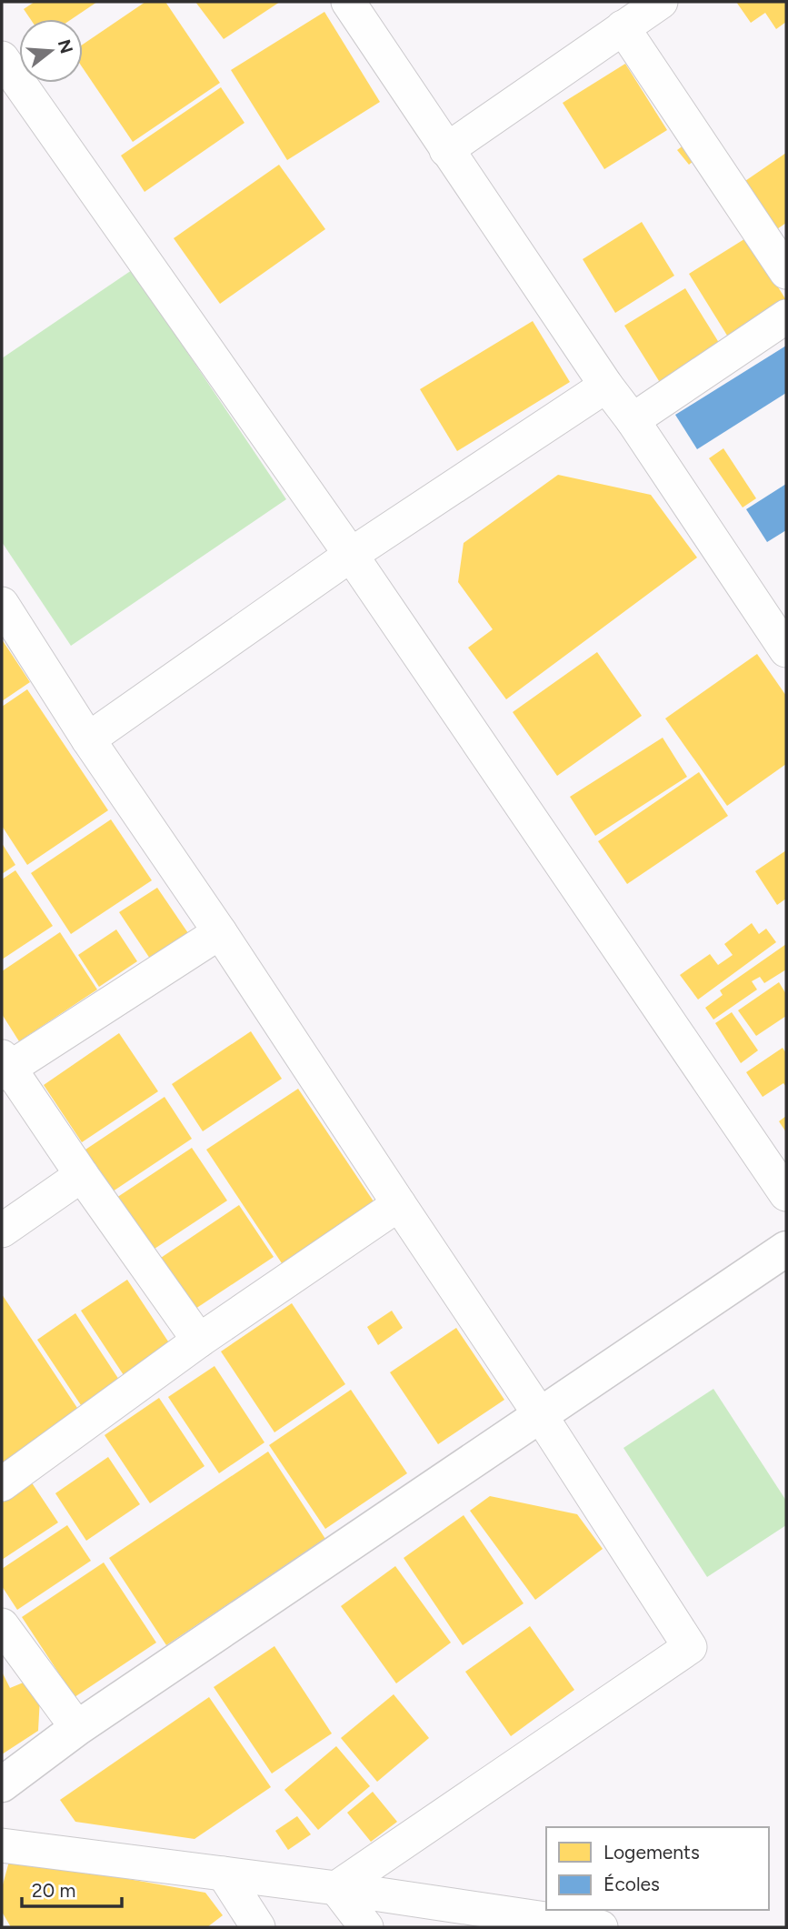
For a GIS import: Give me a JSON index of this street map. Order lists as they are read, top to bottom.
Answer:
{
  "legend": ["Logements", "Écoles"],
  "scale_bar": "20 m",
  "north": "right"
}
